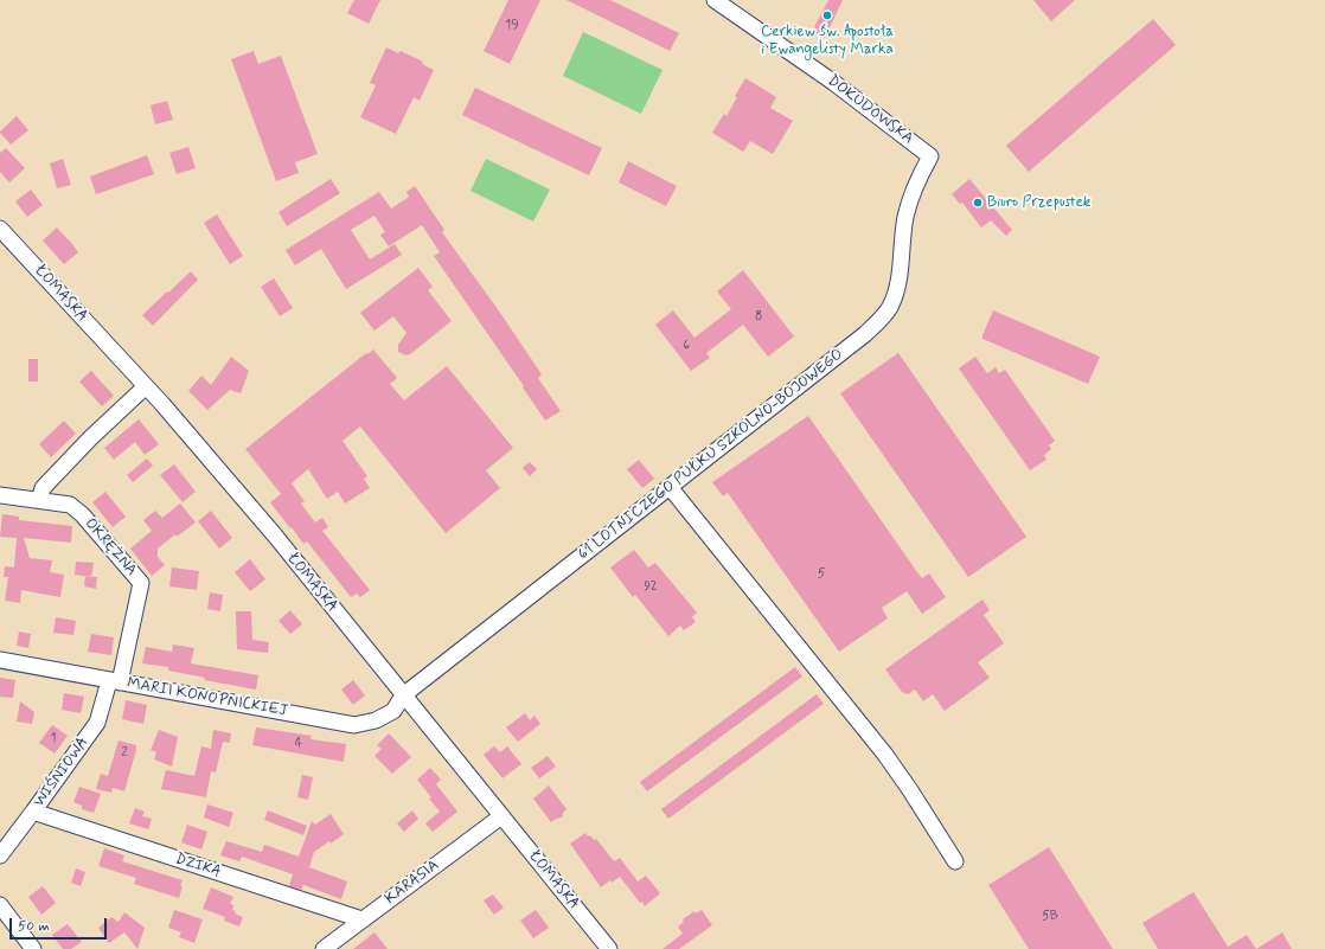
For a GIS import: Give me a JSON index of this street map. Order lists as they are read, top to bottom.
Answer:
{
  "streets": {
    "street": [
      "DOKUDOWSKA",
      "ŁOMASKA",
      "61 LOTNICZEGO PUŁKU SZKOLNO-BOJOWEGO",
      "OKRĘŻNA",
      "MARII KONOPNICKIEJ",
      "WIŚNIOWA",
      "DZIKA",
      "KARASIA"
    ]
  },
  "crossings": [
    ["DOKUDOWSKA", "61 LOTNICZEGO PUŁKU SZKOLNO-BOJOWEGO"],
    ["ŁOMASKA", "61 LOTNICZEGO PUŁKU SZKOLNO-BOJOWEGO"],
    ["ŁOMASKA", "MARII KONOPNICKIEJ"],
    ["ŁOMASKA", "KARASIA"],
    ["61 LOTNICZEGO PUŁKU SZKOLNO-BOJOWEGO", "MARII KONOPNICKIEJ"],
    ["OKRĘŻNA", "MARII KONOPNICKIEJ"],
    ["OKRĘŻNA", "WIŚNIOWA"],
    ["MARII KONOPNICKIEJ", "WIŚNIOWA"],
    ["WIŚNIOWA", "DZIKA"],
    ["DZIKA", "KARASIA"]
  ],
  "places": ["Cerkiew św. Apostoła i Ewangelisty Marka", "Biuro Przepustek"],
  "house_numbers": [
    "19",
    "8",
    "6",
    "5",
    "92",
    "1",
    "4",
    "2",
    "5B"
  ],
  "scale_bar": "50 m"
}
